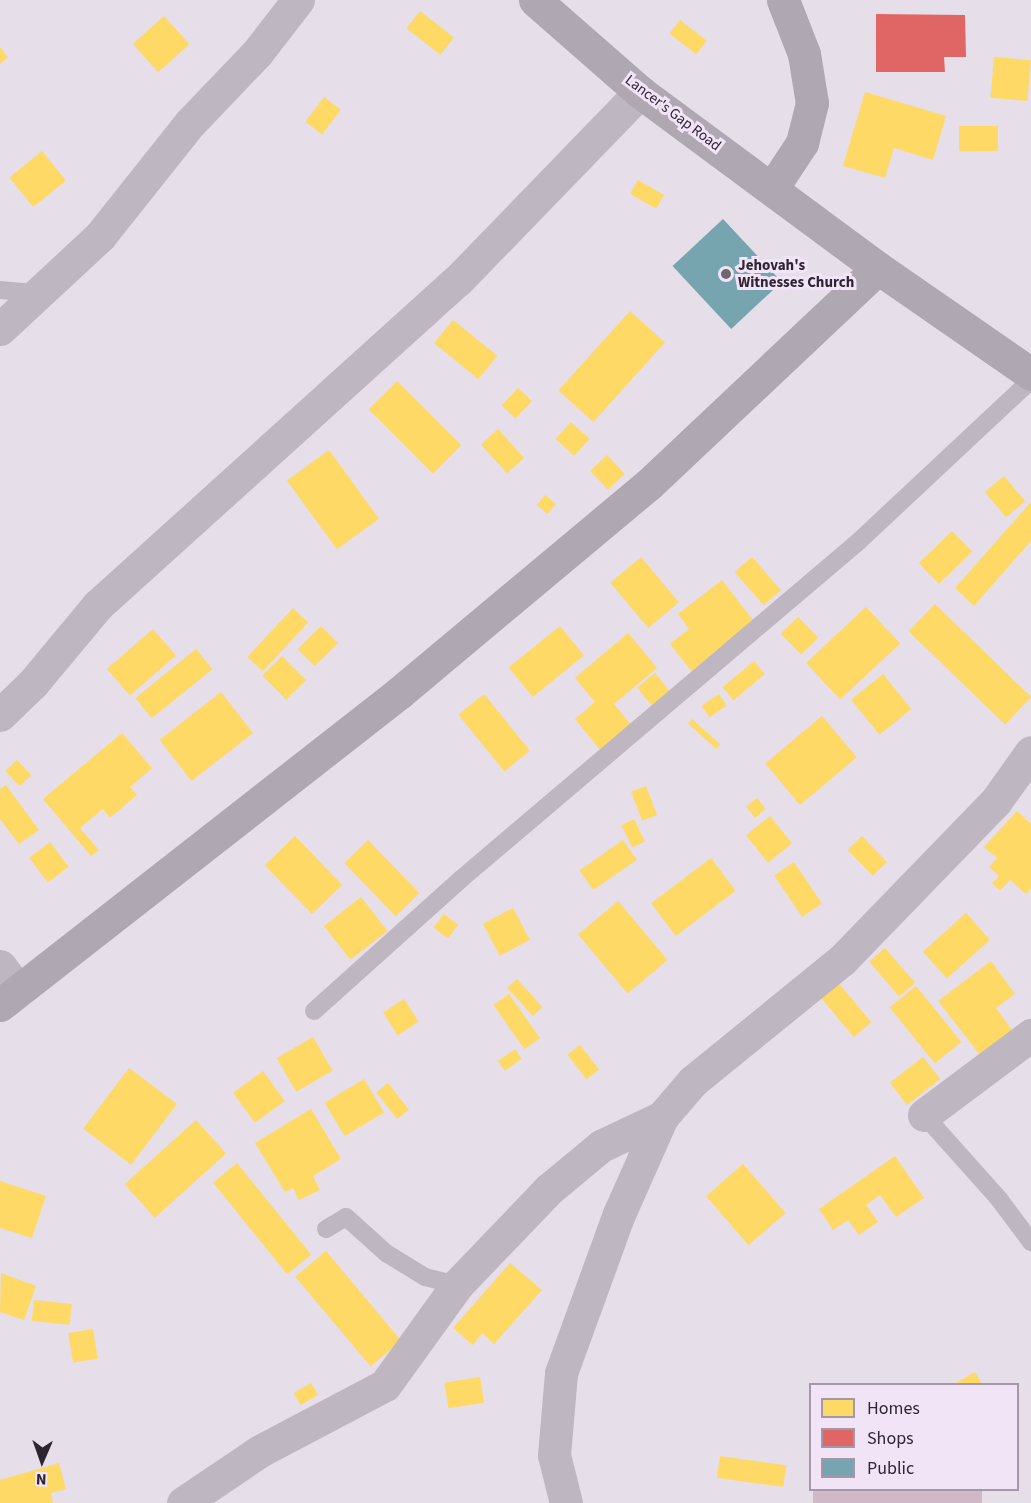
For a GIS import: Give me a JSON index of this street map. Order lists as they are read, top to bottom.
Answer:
{
  "streets": {
    "street": ["Lancer's Gap Road"]
  },
  "places": ["Jehovah's Witnesses Church"],
  "legend": ["Homes", "Shops", "Public"],
  "north": "bottom"
}
